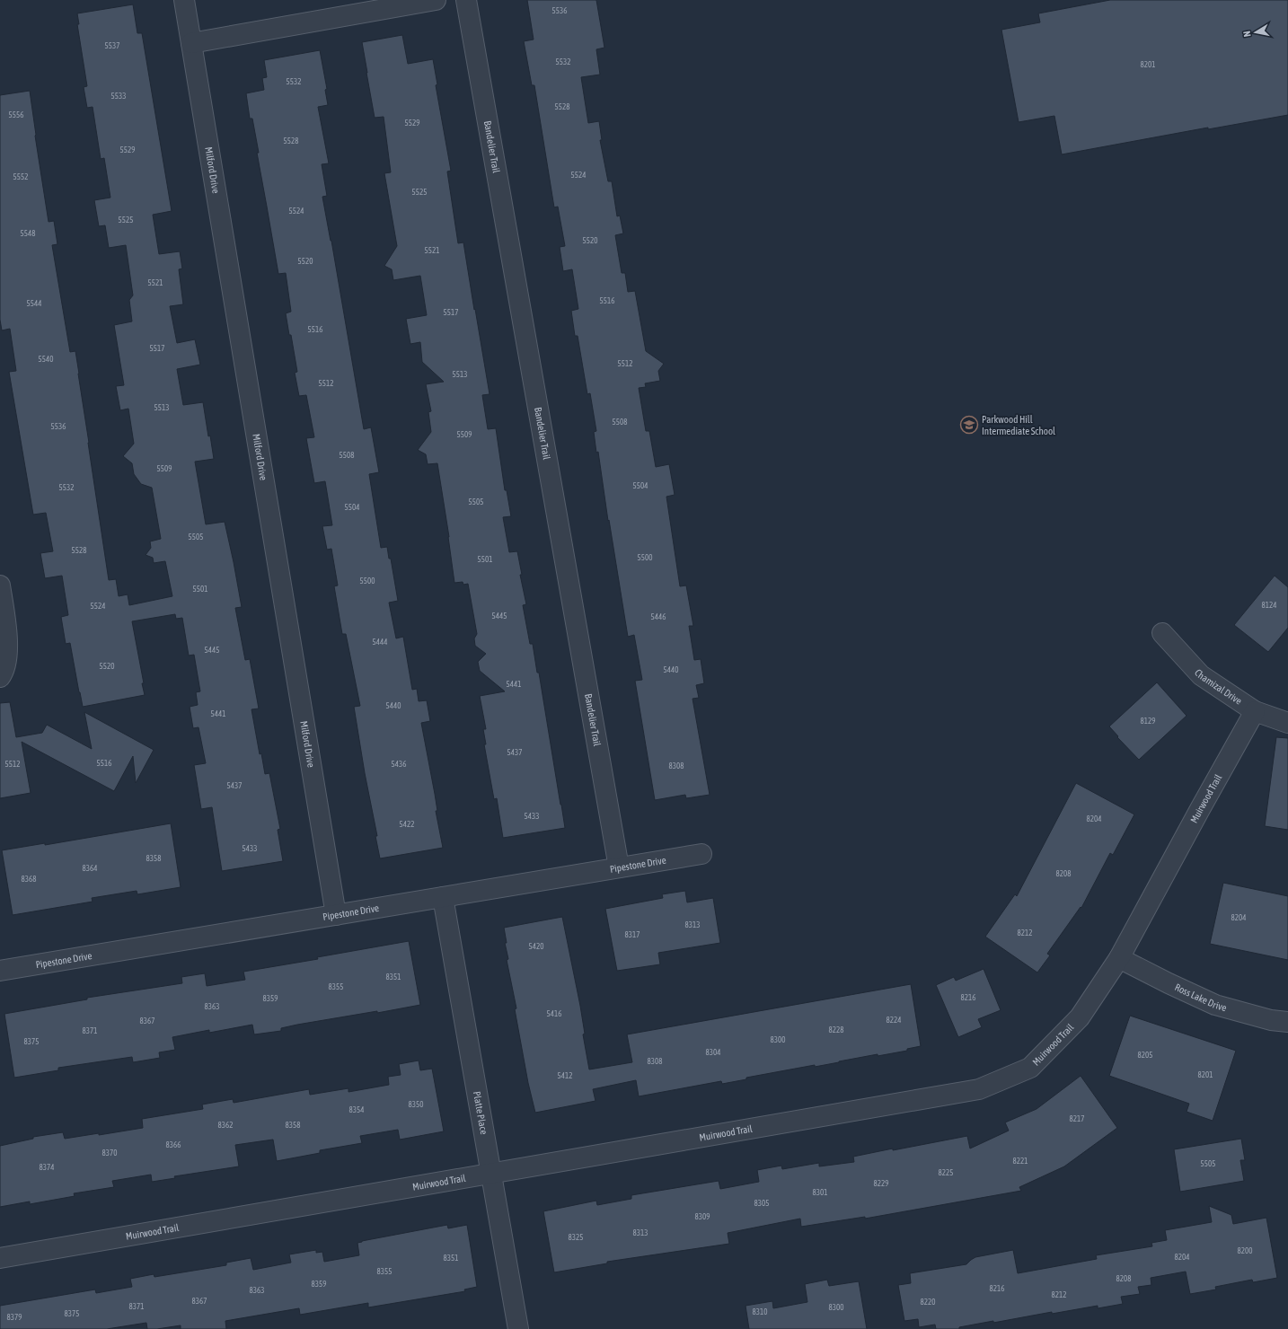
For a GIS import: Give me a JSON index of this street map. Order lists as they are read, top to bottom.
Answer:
{
  "streets": {
    "street": [
      "Bandelier Trail",
      "Milford Drive",
      "Chamizal Drive",
      "Muirwood Trail",
      "Pipestone Drive",
      "Ross Lake Drive",
      "Platte Place"
    ]
  },
  "crossings": [
    ["Bandelier Trail", "Pipestone Drive"],
    ["Milford Drive", "Pipestone Drive"],
    ["Chamizal Drive", "Muirwood Trail"],
    ["Muirwood Trail", "Ross Lake Drive"],
    ["Muirwood Trail", "Platte Place"],
    ["Pipestone Drive", "Platte Place"]
  ],
  "places": {
    "school or university": ["Parkwood Hill Intermediate School"]
  },
  "house_numbers": [
    "5536",
    "5537",
    "5532",
    "8201",
    "5532",
    "5533",
    "5528",
    "5556",
    "5529",
    "5528",
    "5529",
    "5524",
    "5552",
    "5525",
    "5524",
    "5525",
    "5548",
    "5520",
    "5521",
    "5520",
    "5521",
    "5516",
    "5544",
    "5517",
    "5516",
    "5517",
    "5540",
    "5512",
    "5513",
    "5512",
    "5513",
    "5508",
    "5536",
    "5509",
    "5508",
    "5509",
    "5504",
    "5532",
    "5505",
    "5504",
    "5505",
    "5528",
    "5500",
    "5501",
    "5500",
    "5501",
    "8124",
    "5524",
    "5445",
    "5446",
    "5444",
    "5445",
    "5520",
    "5440",
    "5441",
    "5440",
    "5441",
    "8129",
    "5437",
    "5516",
    "5512",
    "5436",
    "8308",
    "5437",
    "5433",
    "8204",
    "5422",
    "5433",
    "8358",
    "8364",
    "8208",
    "8368",
    "8204",
    "8313",
    "8212",
    "8317",
    "5420",
    "8351",
    "8355",
    "8216",
    "8359",
    "8363",
    "5416",
    "8224",
    "8367",
    "8228",
    "8371",
    "8300",
    "8375",
    "8304",
    "8205",
    "8308",
    "8201",
    "5412",
    "8350",
    "8354",
    "8217",
    "8362",
    "8358",
    "8366",
    "8370",
    "8221",
    "5505",
    "8374",
    "8225",
    "8229",
    "8301",
    "8305",
    "8309",
    "8313",
    "8325",
    "8200",
    "8204",
    "8351",
    "8355",
    "8208",
    "8359",
    "8216",
    "8363",
    "8212",
    "8367",
    "8220",
    "8371",
    "8300",
    "8310",
    "8375",
    "8379"
  ],
  "north": "left"
}
